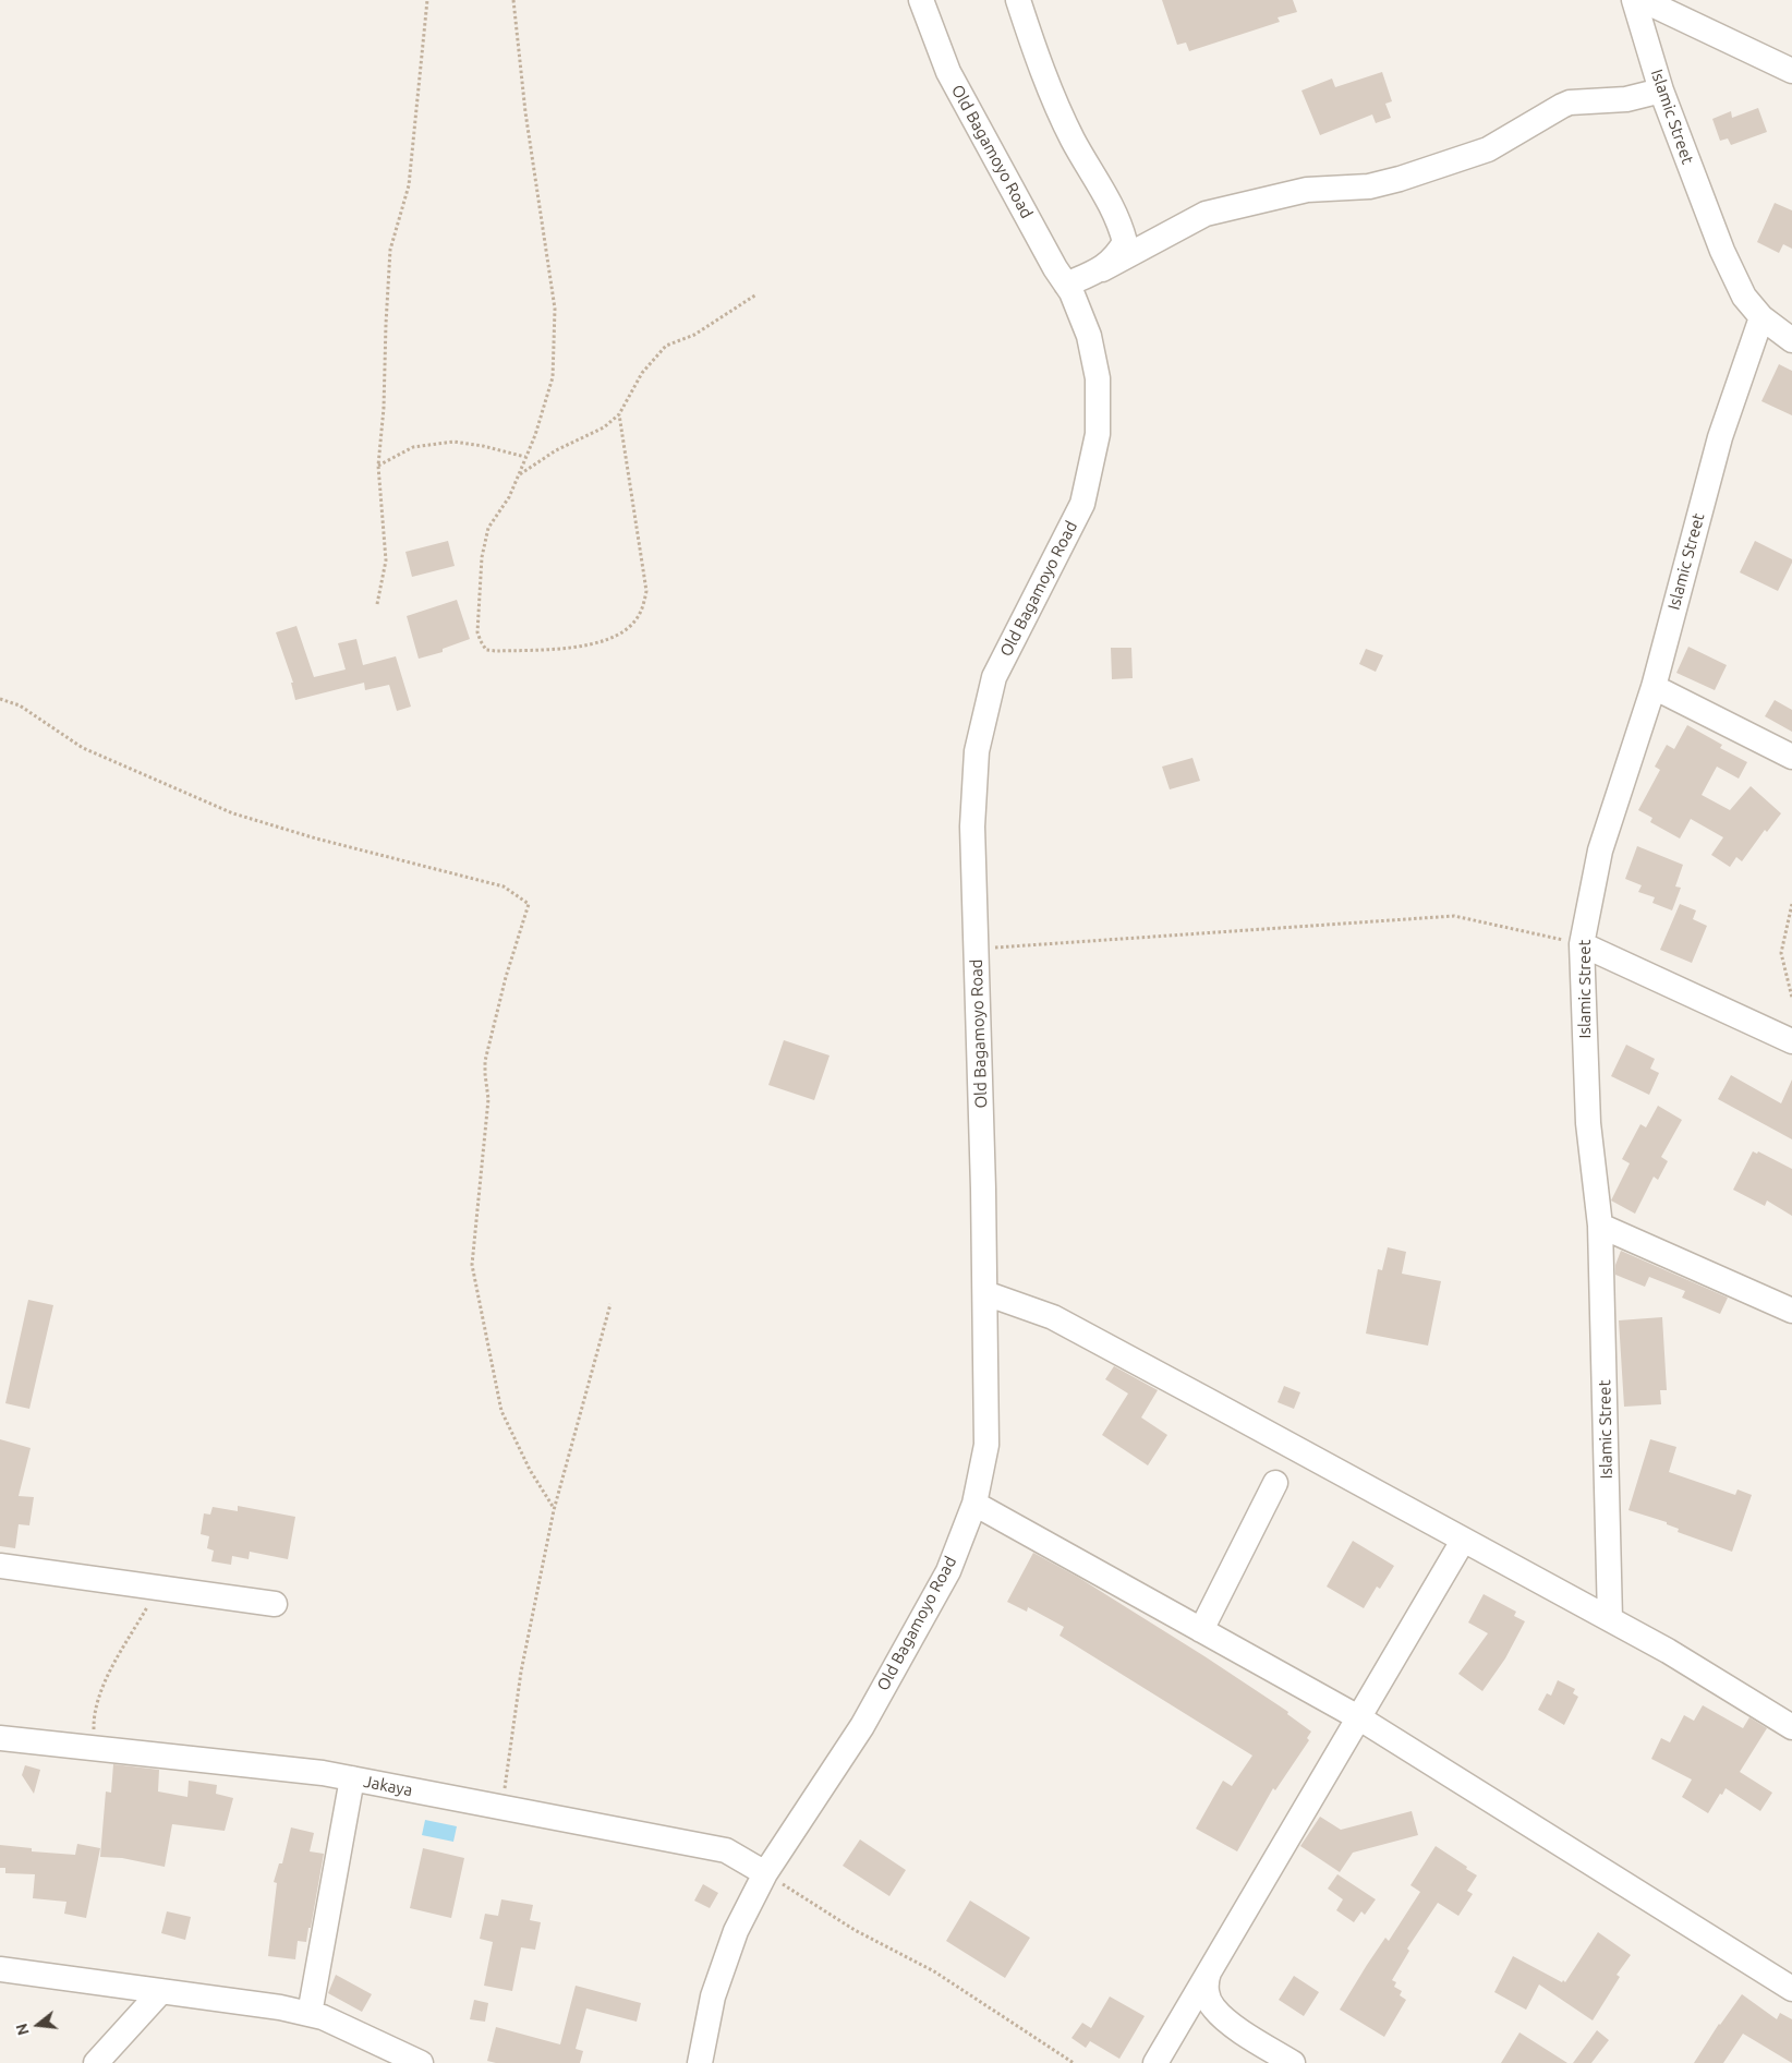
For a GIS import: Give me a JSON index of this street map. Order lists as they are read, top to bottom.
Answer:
{
  "streets": {
    "street": ["Islamic Street", "Old Bagamoyo Road", "Jakaya"]
  },
  "crossings": [
    ["Old Bagamoyo Road", "Jakaya"]
  ],
  "north": "left"
}
